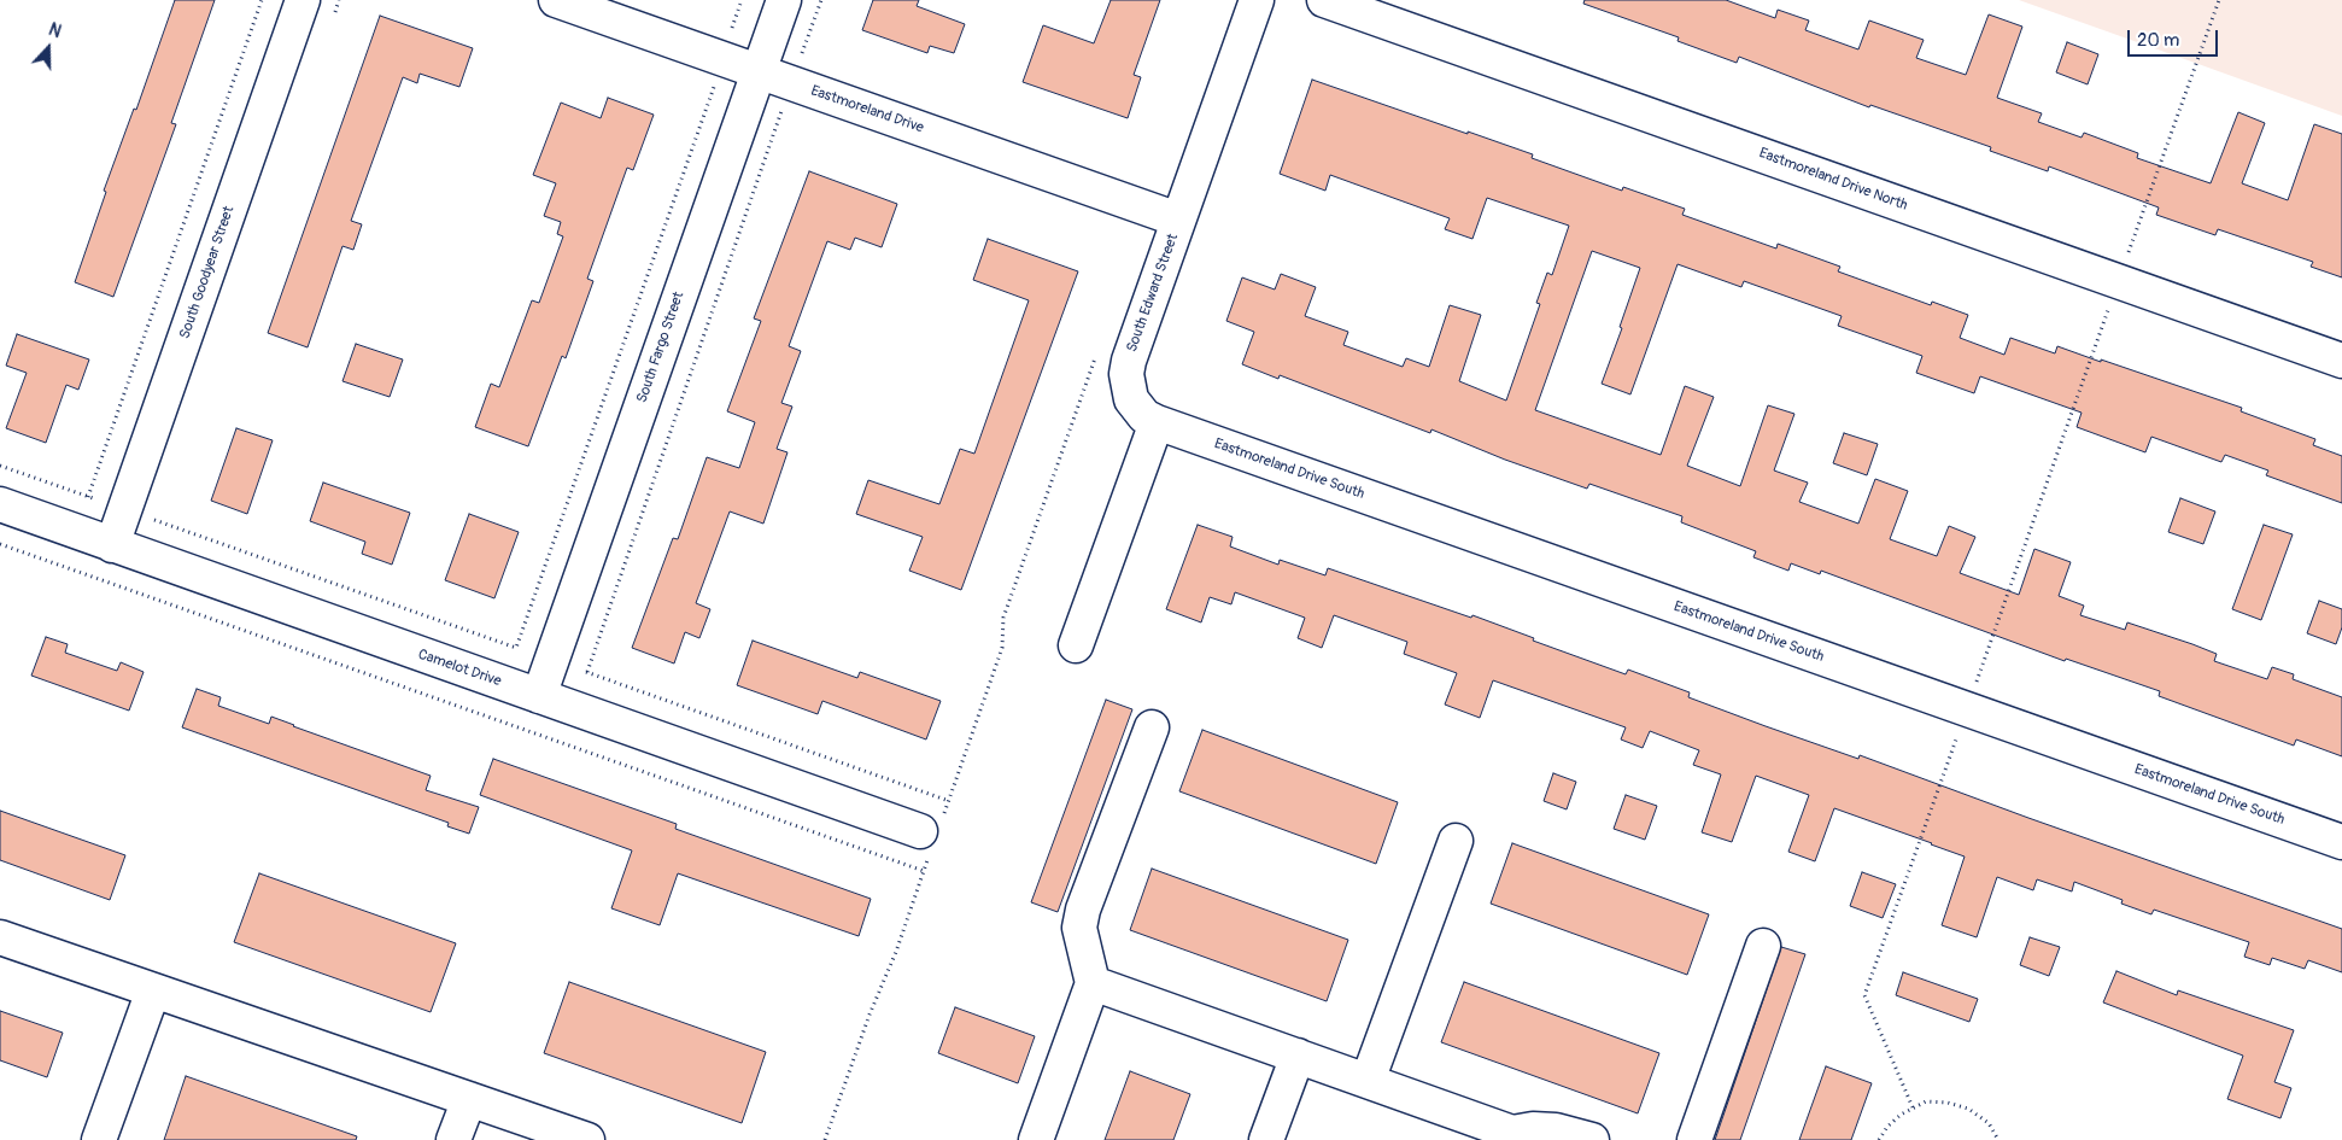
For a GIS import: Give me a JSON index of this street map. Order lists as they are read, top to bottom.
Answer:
{
  "streets": {
    "street": [
      "Eastmoreland Drive",
      "Eastmoreland Drive North",
      "South Goodyear Street",
      "South Edward Street",
      "South Fargo Street",
      "Eastmoreland Drive South",
      "Camelot Drive"
    ]
  },
  "crossings": [
    ["Eastmoreland Drive", "South Edward Street"],
    ["Eastmoreland Drive", "South Fargo Street"],
    ["South Goodyear Street", "Camelot Drive"],
    ["South Edward Street", "Eastmoreland Drive South"],
    ["South Fargo Street", "Camelot Drive"]
  ],
  "scale_bar": "20 m",
  "north": "top"
}
